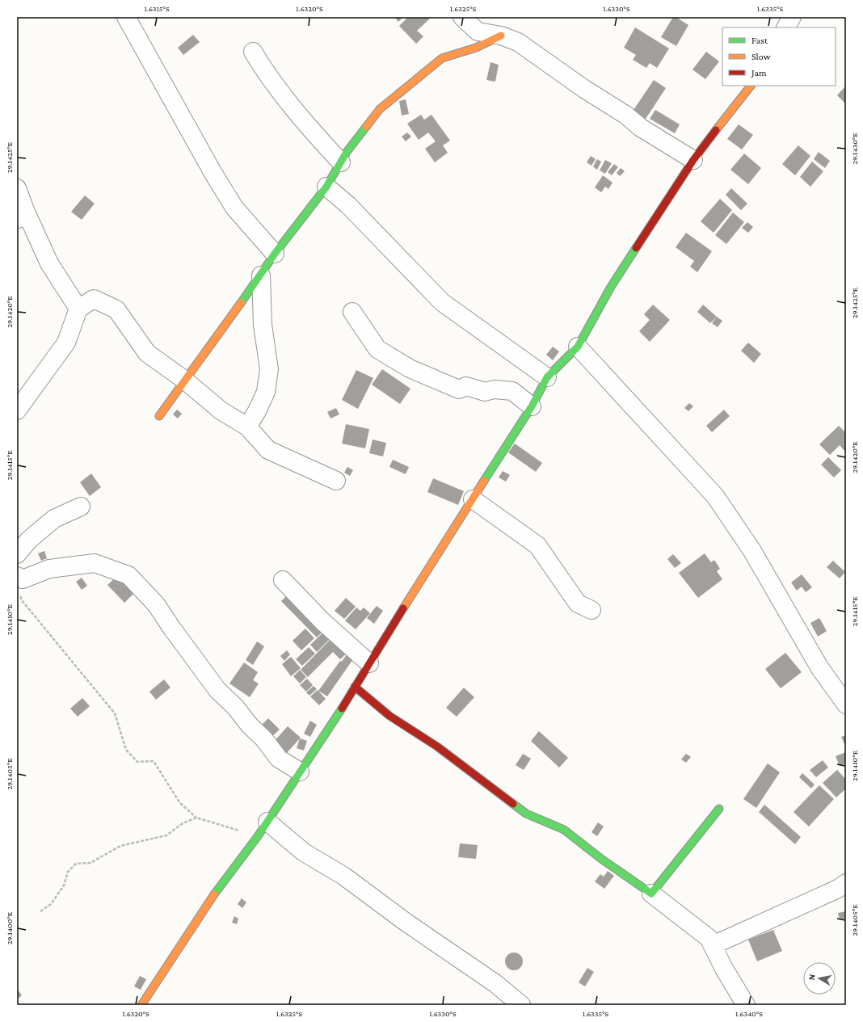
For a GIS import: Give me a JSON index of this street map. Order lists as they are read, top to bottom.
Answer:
{
  "legend": ["Fast", "Slow", "Jam"],
  "north": "left",
  "coordinates": [
    "1.6315°S",
    "1.6320°S",
    "1.6325°S",
    "1.6330°S",
    "1.6335°S",
    "29.1430°E",
    "29.1425°E",
    "29.1420°E",
    "29.1415°E",
    "29.1410°E",
    "29.1405°E",
    "29.1400°E",
    "1.6340°S"
  ]
}
